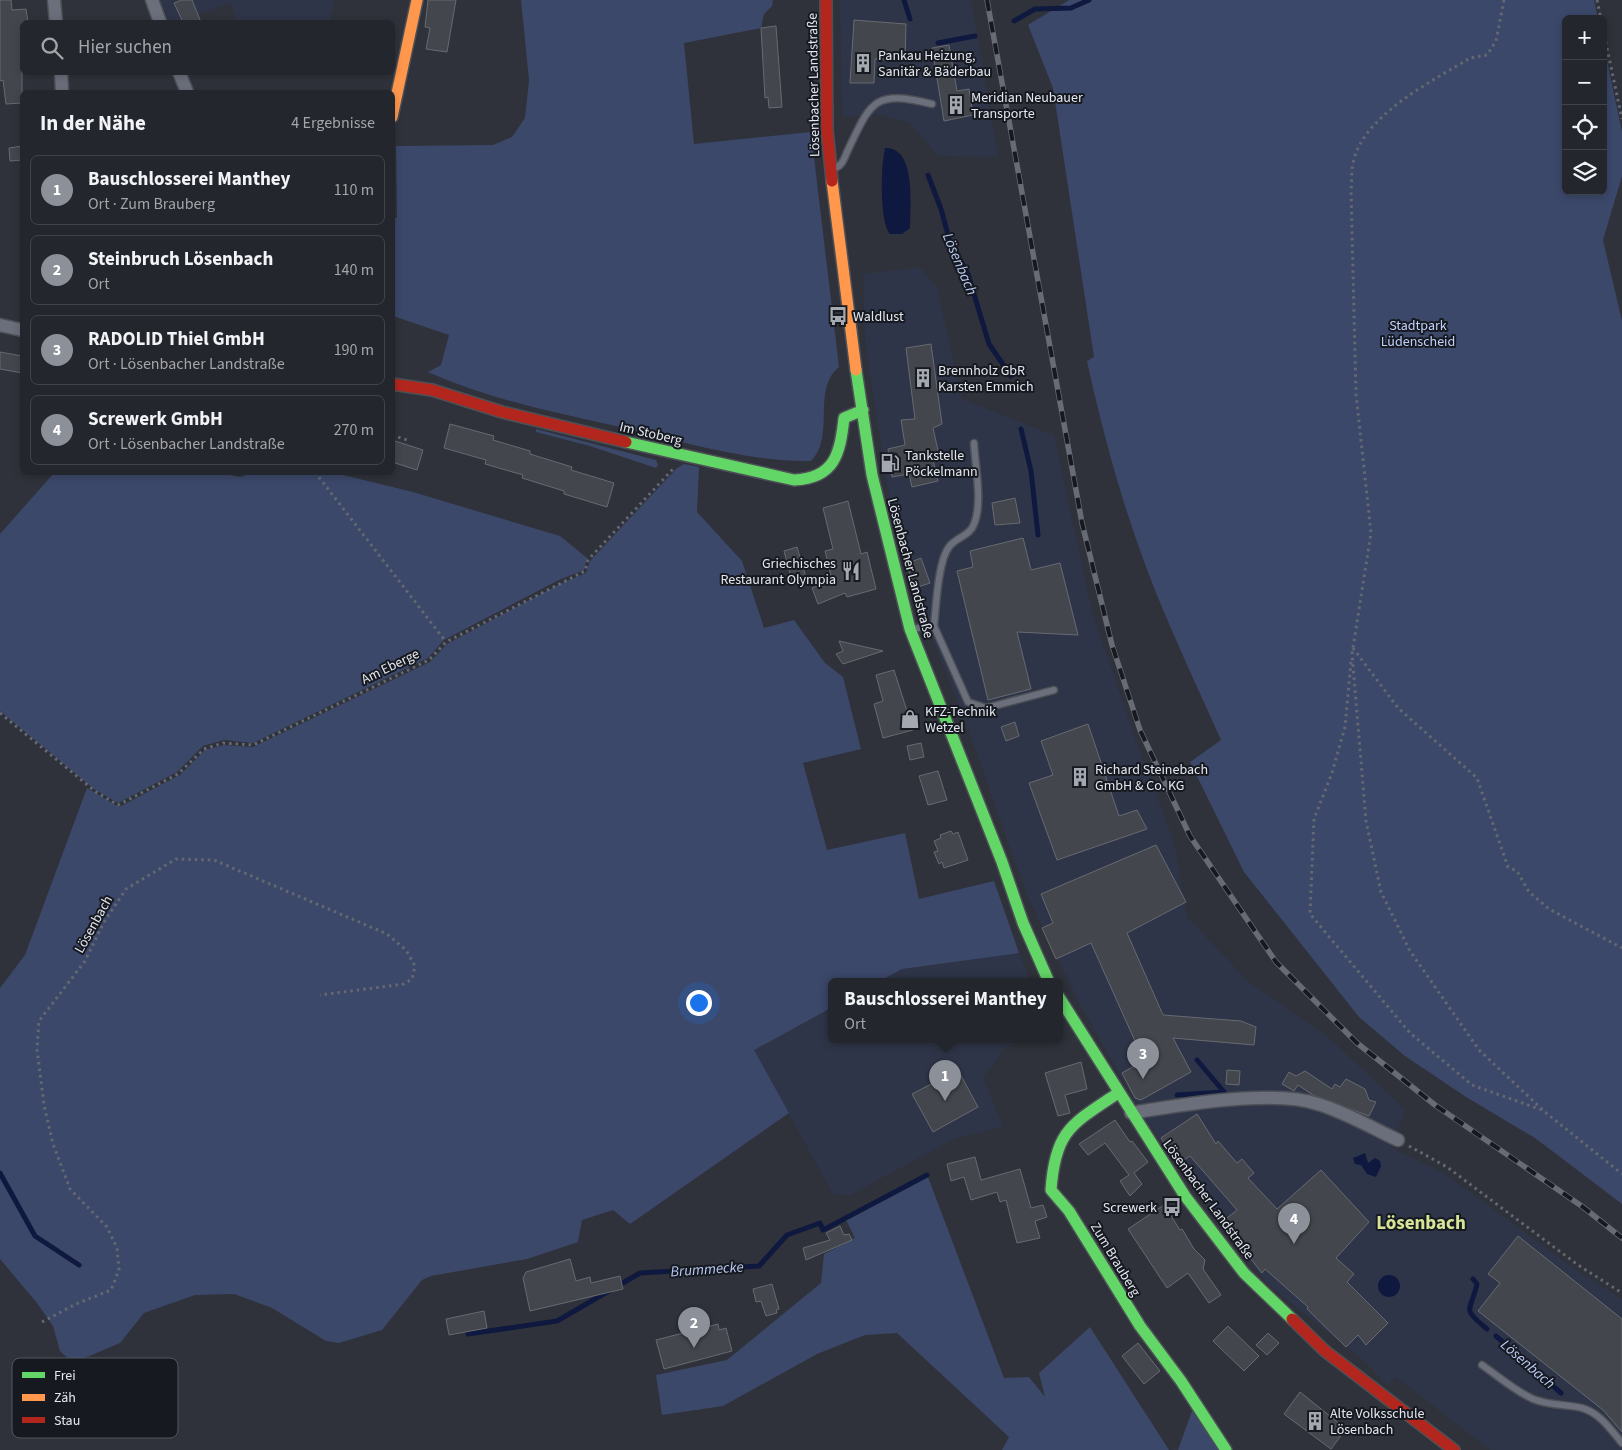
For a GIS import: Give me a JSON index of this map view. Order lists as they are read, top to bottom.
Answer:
{
  "streets": {
    "main road": ["Lösenbacher Landstraße", "Im Stoberg", "Zum Brauberg"],
    "path": ["Am Eberge", "Lösenbach"]
  },
  "crossings": [
    ["Lösenbacher Landstraße", "Im Stoberg"],
    ["Lösenbacher Landstraße", "Zum Brauberg"],
    ["Im Stoberg", "Am Eberge"]
  ],
  "districts": ["Lösenbach"],
  "water": ["Lösenbach", "Brummecke"],
  "parks": ["Stadtpark Lüdenscheid"],
  "places": {
    "building": [
      "Pankau Heizung, Sanitär & Bäderbau",
      "Meridian Neubauer Transporte",
      "Brennholz GbR Karsten Emmich",
      "Richard Steinebach GmbH & Co. KG",
      "Alte Volksschule Lösenbach"
    ],
    "bus stop": ["Waldlust", "Screwerk"],
    "fuel station": ["Tankstelle Pöckelmann"],
    "restaurant": ["Griechisches Restaurant Olympia"],
    "shop": ["KFZ-Technik Wetzel"]
  },
  "legend": ["Frei", "Zäh", "Stau"],
  "page": {
    "map_buttons": ["+", "−"],
    "search": "Hier suchen",
    "heading": ["In der Nähe", "4 Ergebnisse"],
    "list": [
      {
        "mark": "1",
        "name": "Bauschlosserei Manthey",
        "note": "Ort · Zum Brauberg",
        "value": "110 m"
      },
      {
        "mark": "2",
        "name": "Steinbruch Lösenbach",
        "note": "Ort",
        "value": "140 m"
      },
      {
        "mark": "3",
        "name": "RADOLID Thiel GmbH",
        "note": "Ort · Lösenbacher Landstraße",
        "value": "190 m"
      },
      {
        "mark": "4",
        "name": "Screwerk GmbH",
        "note": "Ort · Lösenbacher Landstraße",
        "value": "270 m"
      }
    ],
    "popup": ["Bauschlosserei Manthey", "Ort"],
    "pins": [
      "3",
      "1",
      "4",
      "2"
    ]
  }
}
